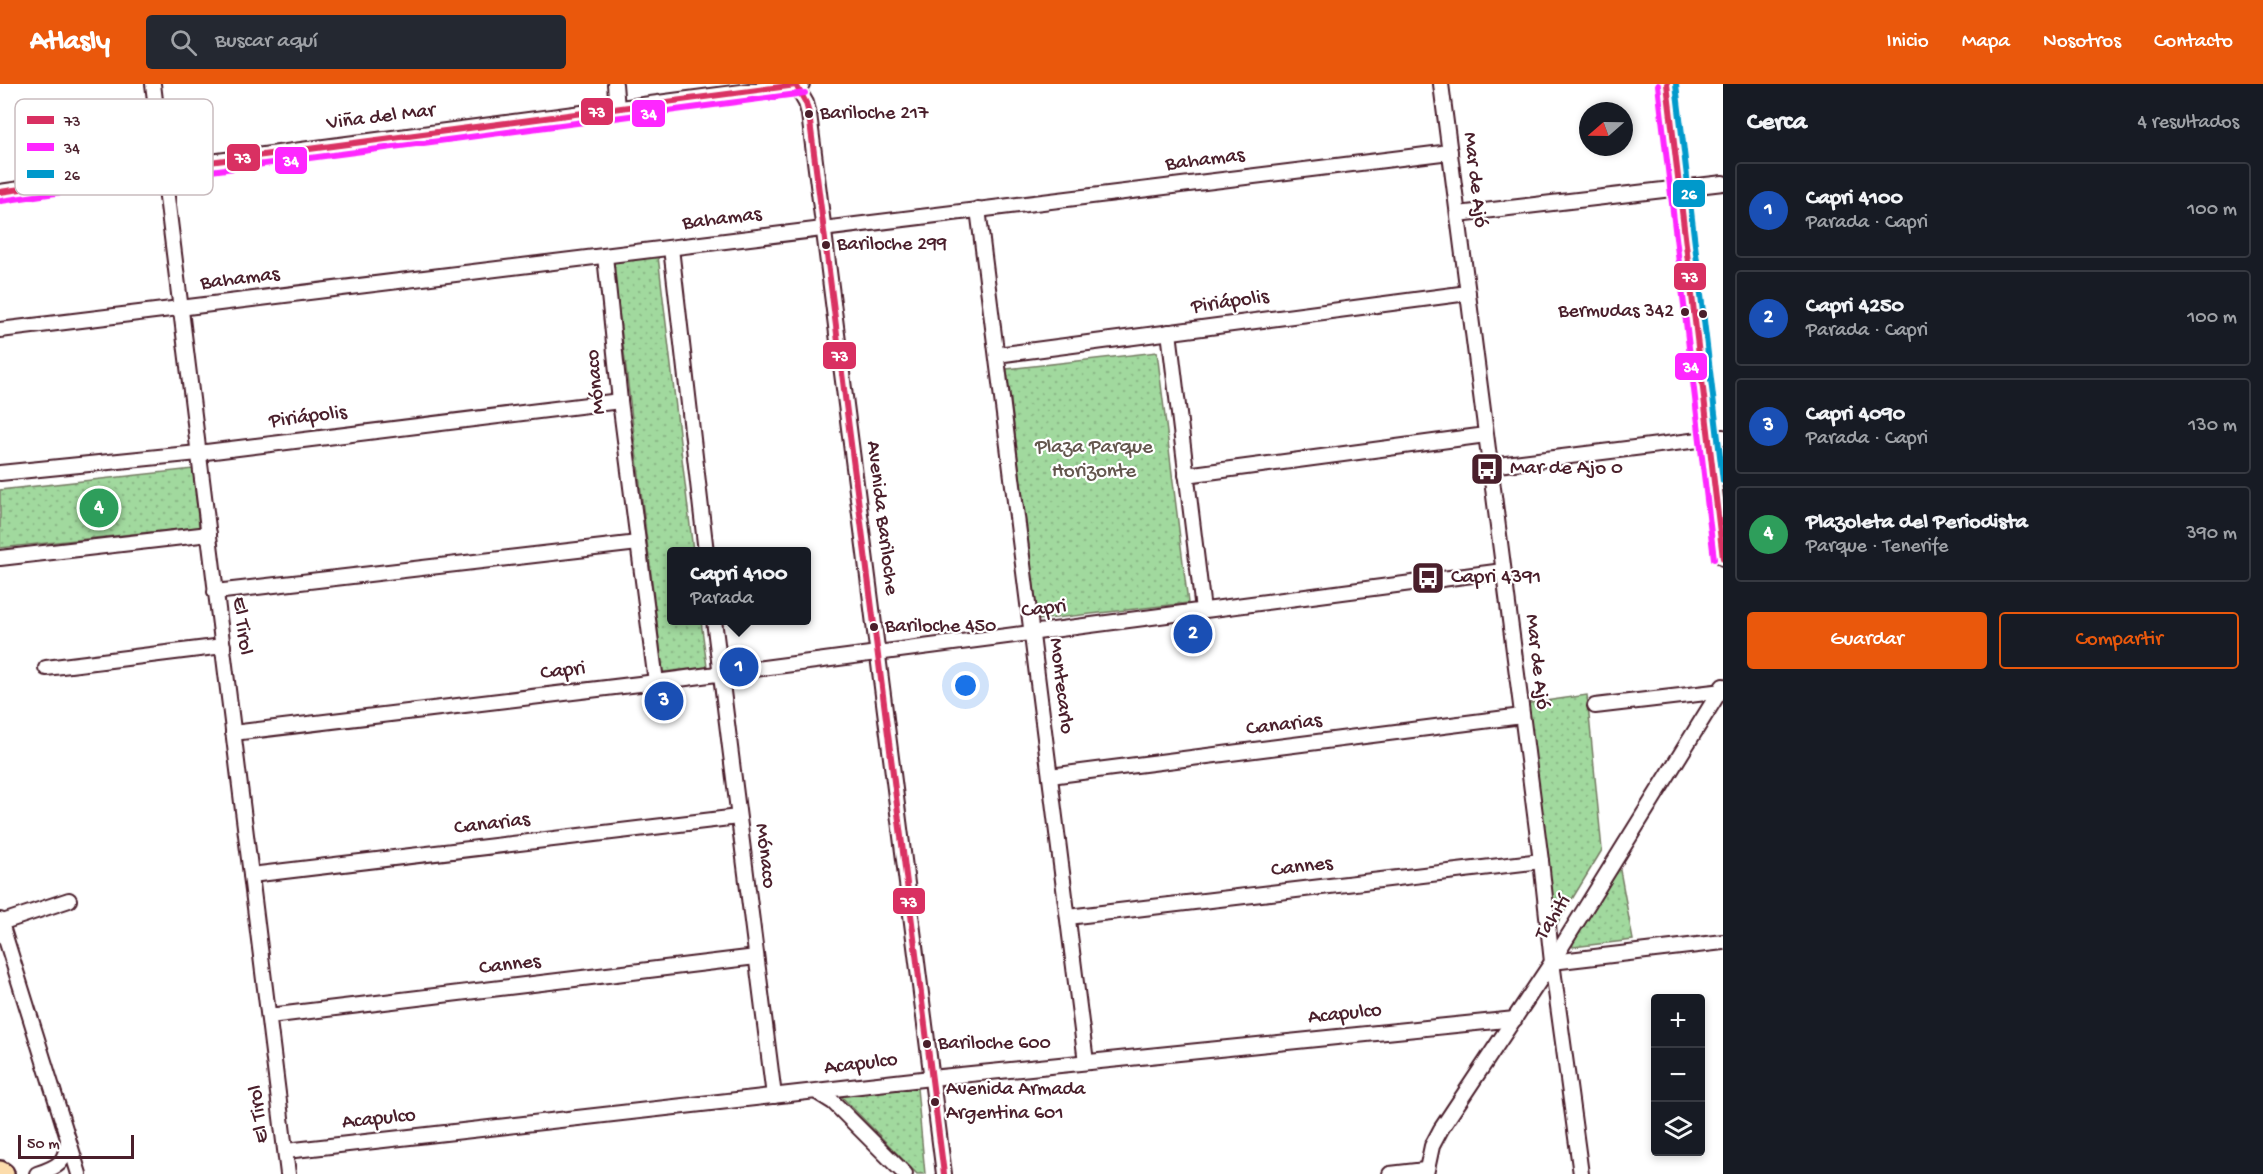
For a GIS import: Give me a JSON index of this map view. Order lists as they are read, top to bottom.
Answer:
{
  "streets": {
    "street": [
      "Viña del Mar",
      "Bahamas",
      "Mar de Ajó",
      "Piriápolis",
      "Mónaco",
      "Avenida Bariloche",
      "Capri",
      "El Tirol",
      "Montecarlo",
      "Canarias",
      "Cannes",
      "Tahití",
      "Acapulco"
    ]
  },
  "crossings": [
    ["Viña del Mar", "Avenida Bariloche"],
    ["Bahamas", "Mar de Ajó"],
    ["Bahamas", "Mónaco"],
    ["Bahamas", "Avenida Bariloche"],
    ["Bahamas", "El Tirol"],
    ["Bahamas", "Montecarlo"],
    ["Mar de Ajó", "Piriápolis"],
    ["Mar de Ajó", "Capri"],
    ["Mar de Ajó", "Canarias"],
    ["Mar de Ajó", "Cannes"],
    ["Mar de Ajó", "Tahití"],
    ["Piriápolis", "Mónaco"],
    ["Piriápolis", "El Tirol"],
    ["Piriápolis", "Montecarlo"],
    ["Mónaco", "Capri"],
    ["Mónaco", "Canarias"],
    ["Mónaco", "Cannes"],
    ["Mónaco", "Acapulco"],
    ["Avenida Bariloche", "Capri"],
    ["Avenida Bariloche", "Acapulco"],
    ["Capri", "El Tirol"],
    ["Capri", "Montecarlo"],
    ["El Tirol", "Canarias"],
    ["El Tirol", "Cannes"],
    ["El Tirol", "Acapulco"],
    ["Montecarlo", "Canarias"],
    ["Montecarlo", "Cannes"],
    ["Montecarlo", "Acapulco"],
    ["Tahití", "Acapulco"]
  ],
  "parks": ["Plaza Parque Horizonte"],
  "places": {
    "other": [
      "Bariloche 217",
      "Bariloche 299",
      "Bermudas 342",
      "Bariloche 450",
      "Bariloche 600",
      "Avenida Armada Argentina 601"
    ],
    "bus stop": ["Mar de Ajo 0", "Capri 4391"]
  },
  "lines": ["transit line 73", "transit line 26", "transit line 34"],
  "legend": ["73", "34", "26"],
  "scale_bar": "50 m",
  "north": "left",
  "page": {
    "header": "Atlasly",
    "search": "Buscar aquí",
    "nav": [
      "Inicio",
      "Mapa",
      "Nosotros",
      "Contacto"
    ],
    "heading": ["Cerca", "4 resultados"],
    "list": [
      {
        "mark": "1",
        "name": "Capri 4100",
        "note": "Parada · Capri",
        "value": "100 m"
      },
      {
        "mark": "2",
        "name": "Capri 4250",
        "note": "Parada · Capri",
        "value": "100 m"
      },
      {
        "mark": "3",
        "name": "Capri 4090",
        "note": "Parada · Capri",
        "value": "130 m"
      },
      {
        "mark": "4",
        "name": "Plazoleta del Periodista",
        "note": "Parque · Tenerife",
        "value": "390 m"
      }
    ],
    "pins": [
      "4",
      "2",
      "1",
      "3"
    ],
    "popup": ["Capri 4100", "Parada"],
    "buttons": ["Guardar", "Compartir"],
    "map_buttons": ["+", "−"],
    "scale": "50 m"
  }
}
